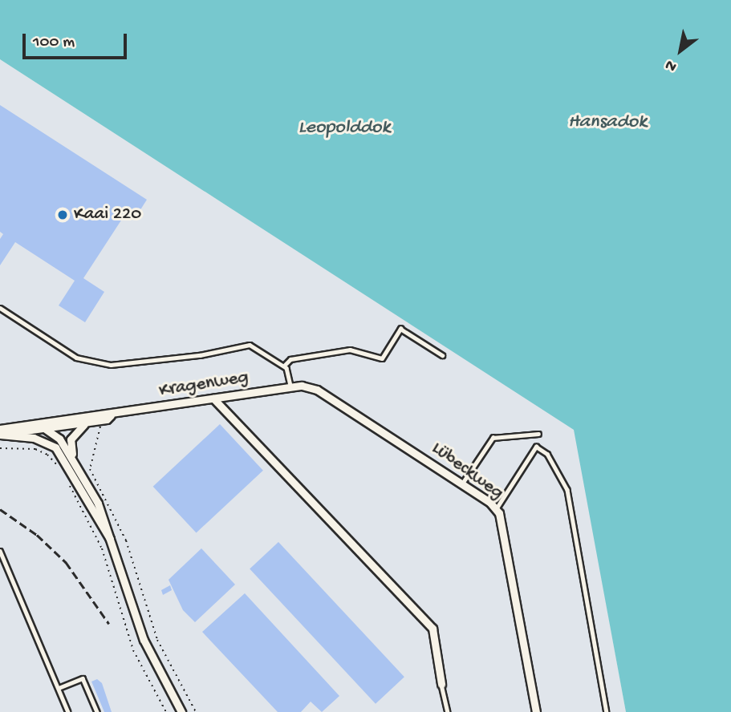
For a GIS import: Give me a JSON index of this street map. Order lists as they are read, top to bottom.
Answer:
{
  "streets": {
    "street": ["Kragenweg", "Lübeckweg"]
  },
  "crossings": [
    ["Kragenweg", "Lübeckweg"]
  ],
  "water": ["Hansadok", "Leopolddok"],
  "places": ["Kaai 220"],
  "scale_bar": "100 m",
  "north": "bottom left"
}
